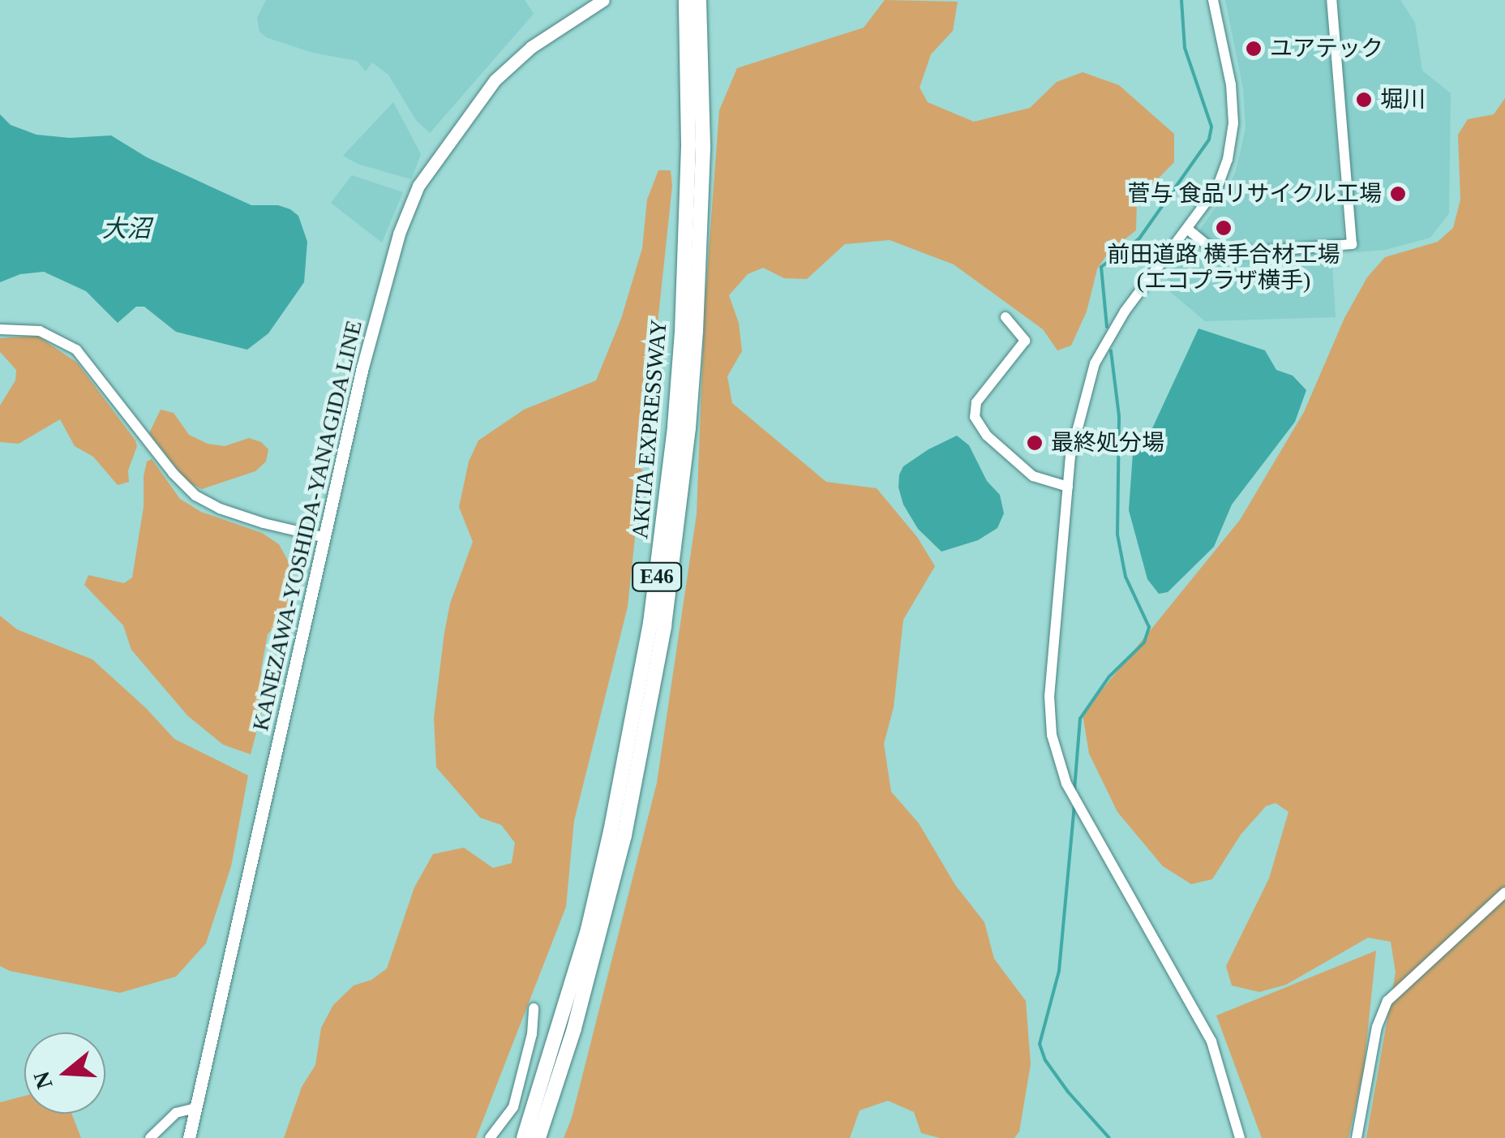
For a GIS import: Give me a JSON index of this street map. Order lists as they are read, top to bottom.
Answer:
{
  "streets": {
    "highway": ["AKITA EXPRESSWAY", "E46"],
    "main road": ["KANEZAWA-YOSHIDA-YANAGIDA LINE"]
  },
  "water": ["大沼"],
  "places": [
    "ユアテック",
    "堀川",
    "菅与 食品リサイクル工場",
    "前田道路 横手合材工場 (エコプラザ横手)",
    "最終処分場"
  ],
  "north": "left"
}
